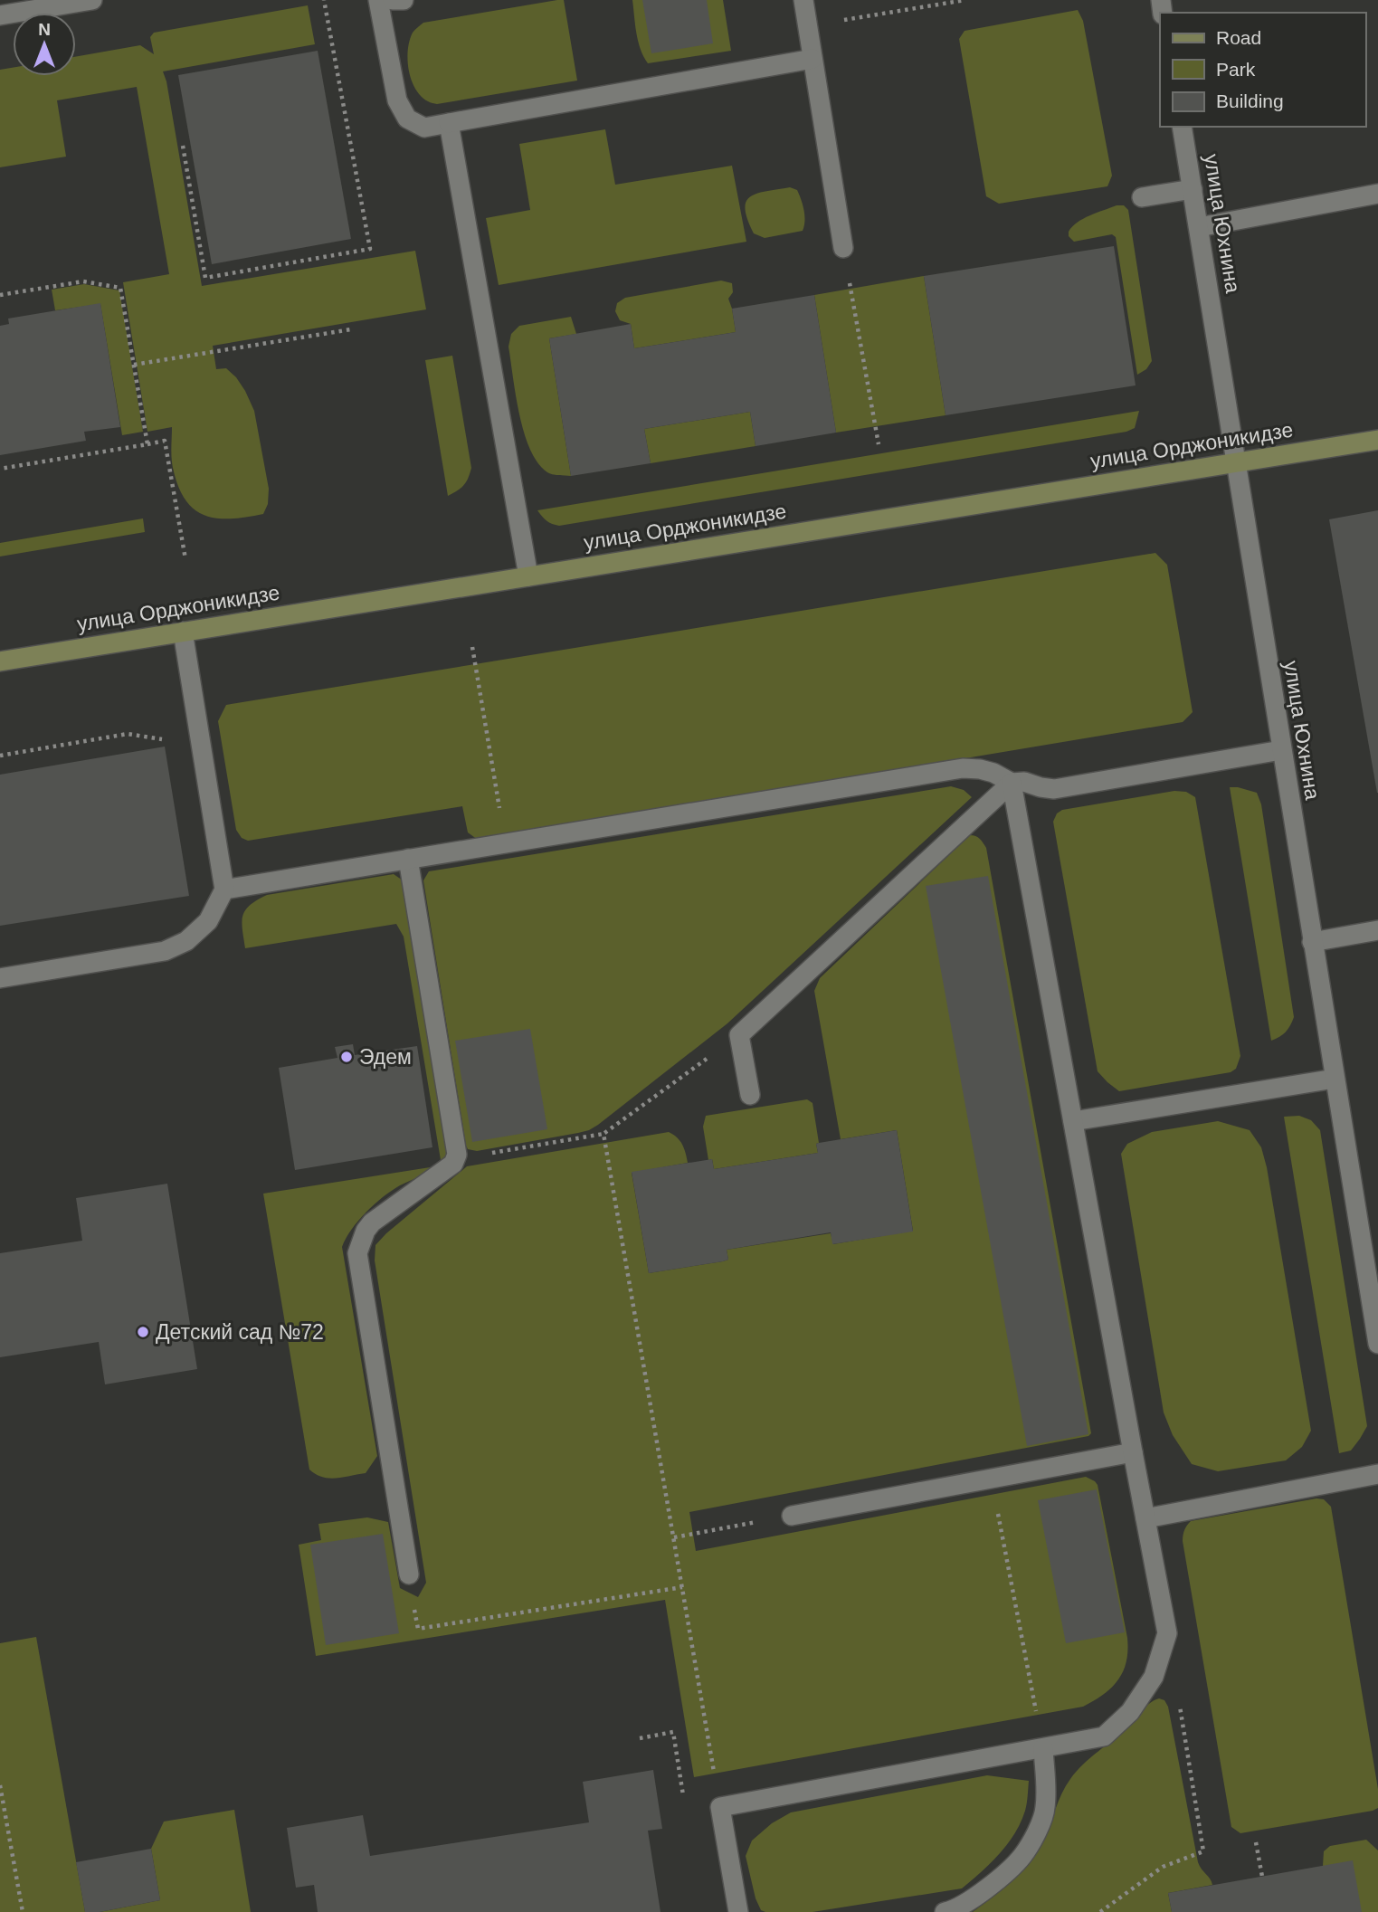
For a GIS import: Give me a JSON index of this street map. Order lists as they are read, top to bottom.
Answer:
{
  "streets": {
    "main road": ["улица Орджоникидзе"],
    "street": ["улица Юхнина"]
  },
  "crossings": [
    ["улица Юхнина", "улица Орджоникидзе"]
  ],
  "places": ["Эдем", "Детский сад №72"],
  "legend": ["Road", "Park", "Building"],
  "north": "top"
}
